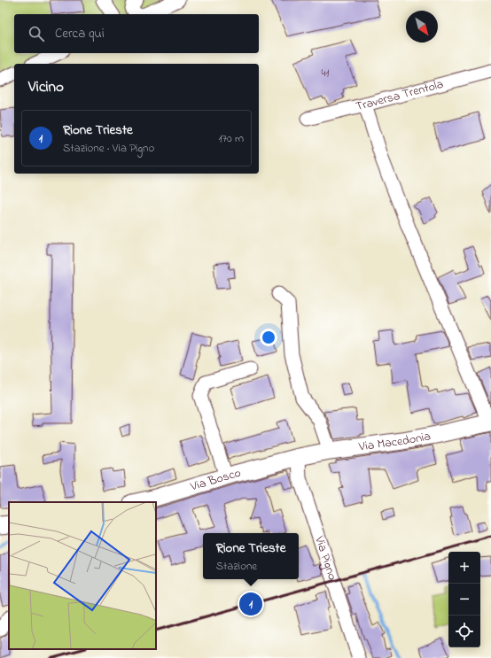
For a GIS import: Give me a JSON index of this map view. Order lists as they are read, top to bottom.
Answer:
{
  "streets": {
    "main road": ["Via Macedonia", "Via Bosco"],
    "street": ["Traversa Trentola", "Via Pigno"]
  },
  "crossings": [
    ["Via Macedonia", "Via Bosco"],
    ["Via Macedonia", "Via Pigno"],
    ["Via Bosco", "Via Pigno"]
  ],
  "house_numbers": ["41"],
  "north": "bottom right",
  "page": {
    "search": "Cerca qui",
    "heading": "Vicino",
    "list": [
      {
        "mark": "1",
        "name": "Rione Trieste",
        "note": "Stazione · Via Pigno",
        "value": "170 m"
      }
    ],
    "popup": ["Rione Trieste", "Stazione"],
    "map_buttons": ["+", "−"],
    "pins": "1"
  }
}
